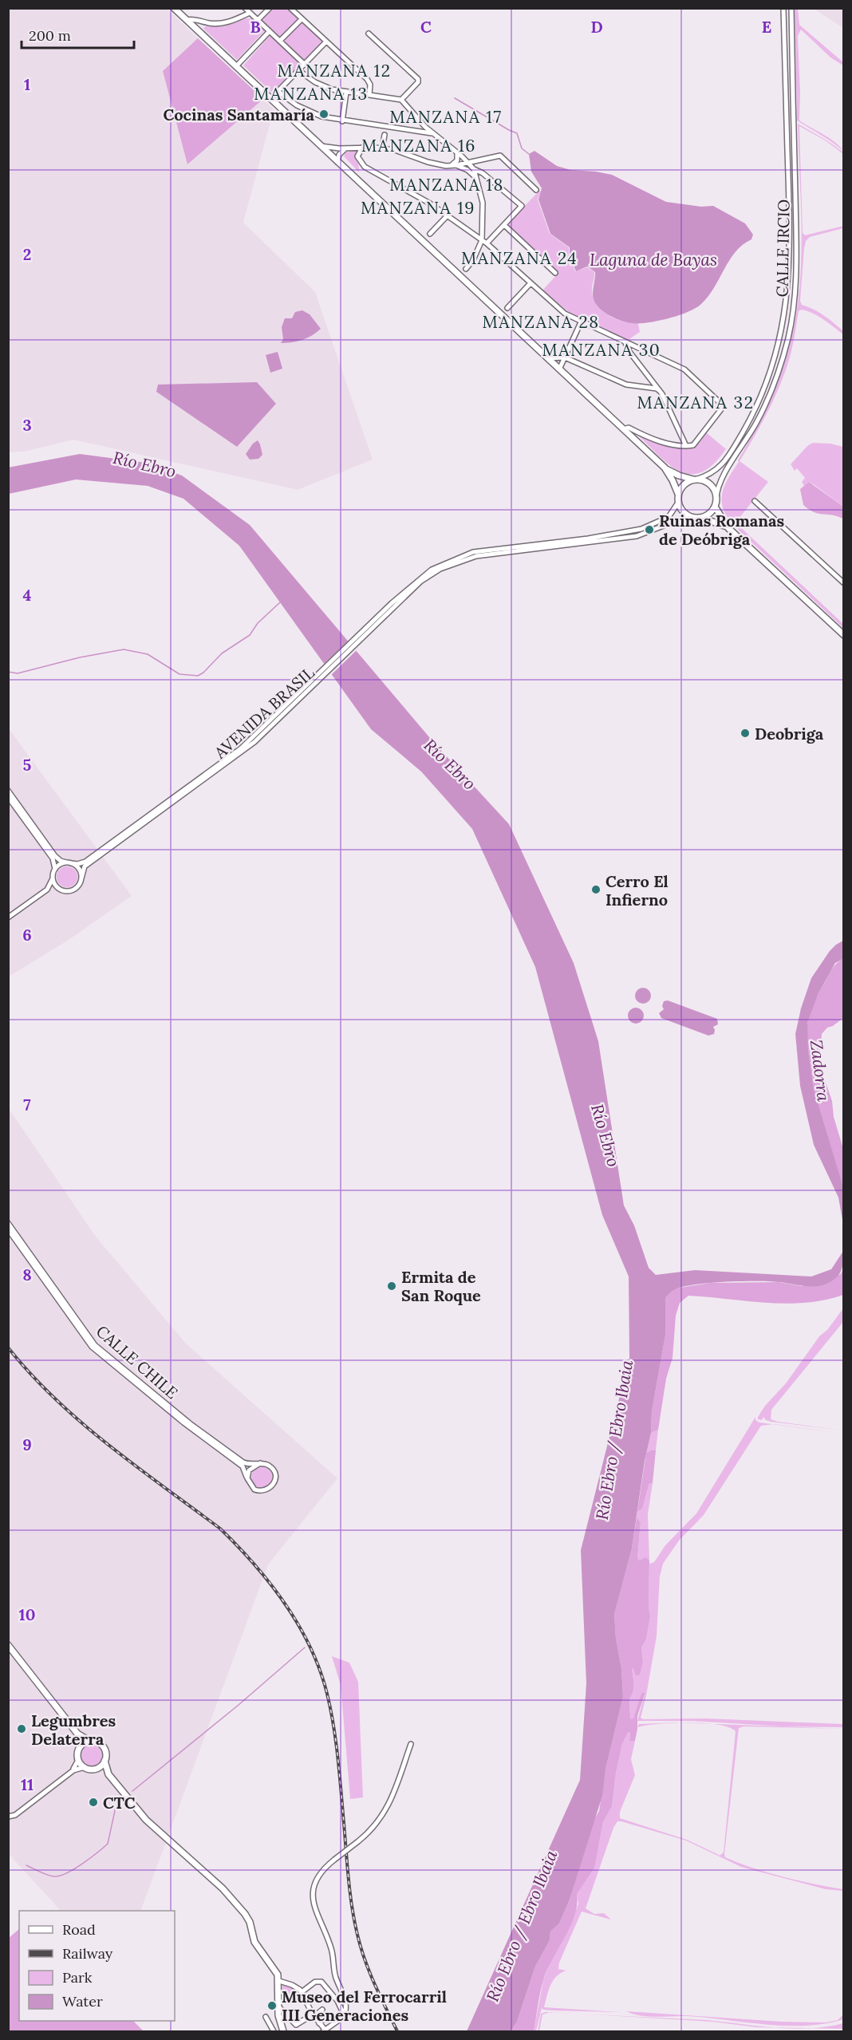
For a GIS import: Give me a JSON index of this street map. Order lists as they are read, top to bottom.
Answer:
{
  "streets": {
    "street": ["CALLE IRCIO", "AVENIDA BRASIL", "CALLE CHILE"]
  },
  "districts": [
    "MANZANA 12",
    "MANZANA 13",
    "MANZANA 17",
    "MANZANA 16",
    "MANZANA 18",
    "MANZANA 19",
    "MANZANA 24",
    "MANZANA 28",
    "MANZANA 30",
    "MANZANA 32"
  ],
  "water": [
    "Laguna de Bayas",
    "Río Ebro",
    "Zadorra",
    "Río Ebro / Ebro Ibaia"
  ],
  "places": [
    "Cocinas Santamaría",
    "Ruinas Romanas de Deóbriga",
    "Deobriga",
    "Cerro El Infierno",
    "Ermita de San Roque",
    "Legumbres Delaterra",
    "CTC",
    "Museo del Ferrocarril III Generaciones"
  ],
  "legend": [
    "Road",
    "Railway",
    "Park",
    "Water"
  ],
  "scale_bar": "200 m",
  "grid": {
    "columns": [
      "B",
      "C",
      "D",
      "E"
    ],
    "rows": [
      "1",
      "2",
      "3",
      "4",
      "5",
      "6",
      "7",
      "8",
      "9",
      "10",
      "11"
    ]
  }
}
